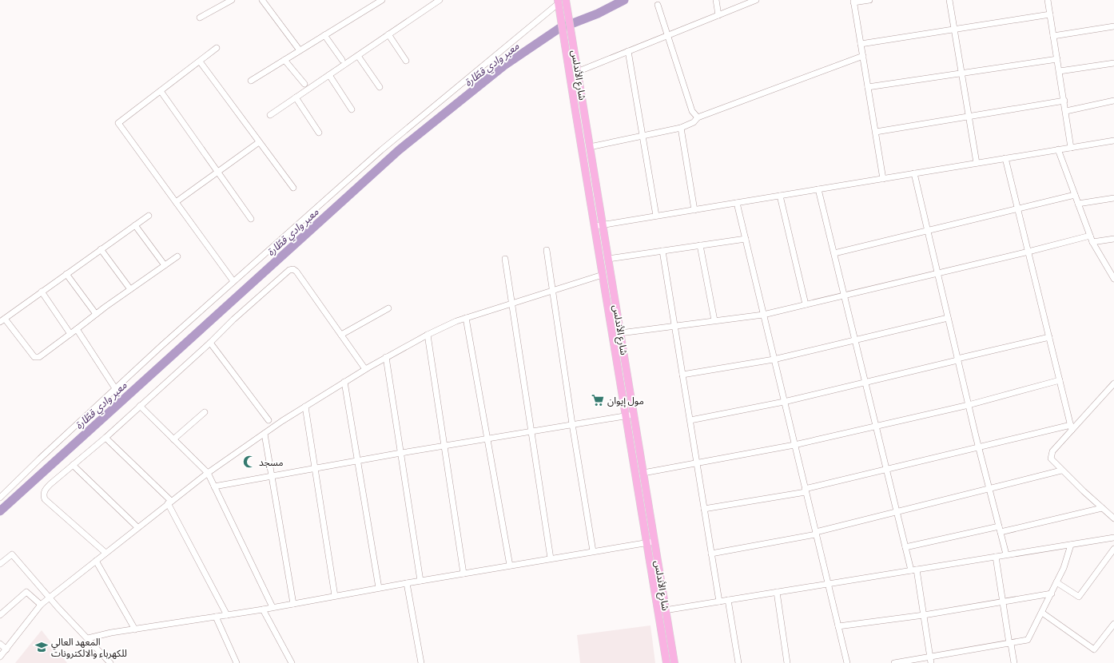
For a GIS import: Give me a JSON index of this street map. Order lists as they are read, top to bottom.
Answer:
{
  "streets": {
    "main road": ["شارع الأندلس"]
  },
  "water": ["معبر وادي قطّارة"],
  "places": {
    "supermarket": ["مول إيوان"],
    "mosque": ["مسجد"],
    "school or university": ["المعهد العالي للكهرباء والالكترونات"]
  }
}
